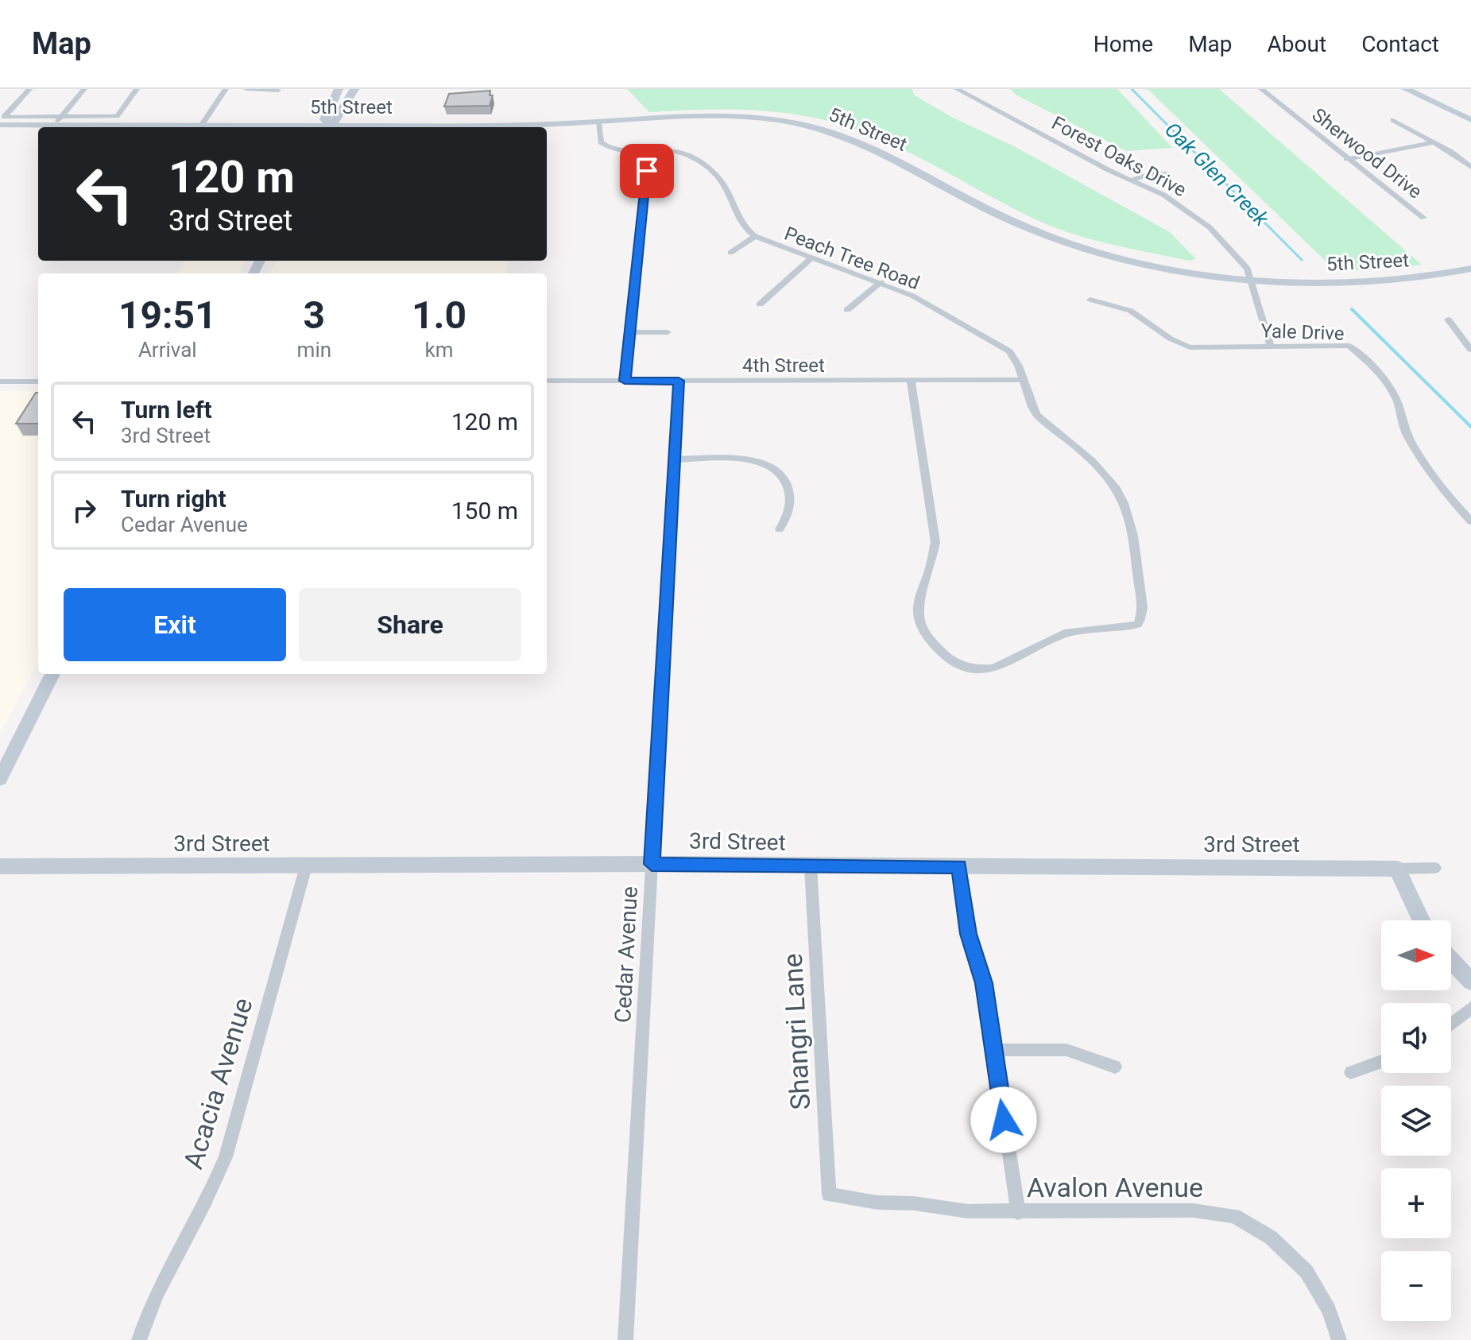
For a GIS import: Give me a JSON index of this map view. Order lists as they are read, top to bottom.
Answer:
{
  "streets": {
    "main road": ["5th Street", "3rd Street"],
    "street": [
      "Sherwood Drive",
      "Forest Oaks Drive",
      "Peach Tree Road",
      "Yale Drive",
      "4th Street",
      "Cedar Avenue",
      "Shangri Lane",
      "Acacia Avenue",
      "Avalon Avenue"
    ]
  },
  "crossings": [
    ["5th Street", "Forest Oaks Drive"],
    ["5th Street", "Peach Tree Road"],
    ["Forest Oaks Drive", "Yale Drive"],
    ["Peach Tree Road", "4th Street"],
    ["4th Street", "Cedar Avenue"],
    ["3rd Street", "Cedar Avenue"],
    ["3rd Street", "Shangri Lane"],
    ["3rd Street", "Acacia Avenue"],
    ["Shangri Lane", "Avalon Avenue"]
  ],
  "water": ["Oak Glen Creek"],
  "north": "right",
  "page": {
    "header": "Map",
    "nav": [
      "Home",
      "Map",
      "About",
      "Contact"
    ],
    "turn": ["120 m", "3rd Street"],
    "eta": [
      "19:51",
      "Arrival",
      "3",
      "min",
      "1.0",
      "km"
    ],
    "list": [
      {
        "name": "Turn left",
        "note": "3rd Street",
        "value": "120 m"
      },
      {
        "name": "Turn right",
        "note": "Cedar Avenue",
        "value": "150 m"
      }
    ],
    "buttons": ["Exit", "Share"],
    "map_buttons": ["+", "−"]
  }
}
